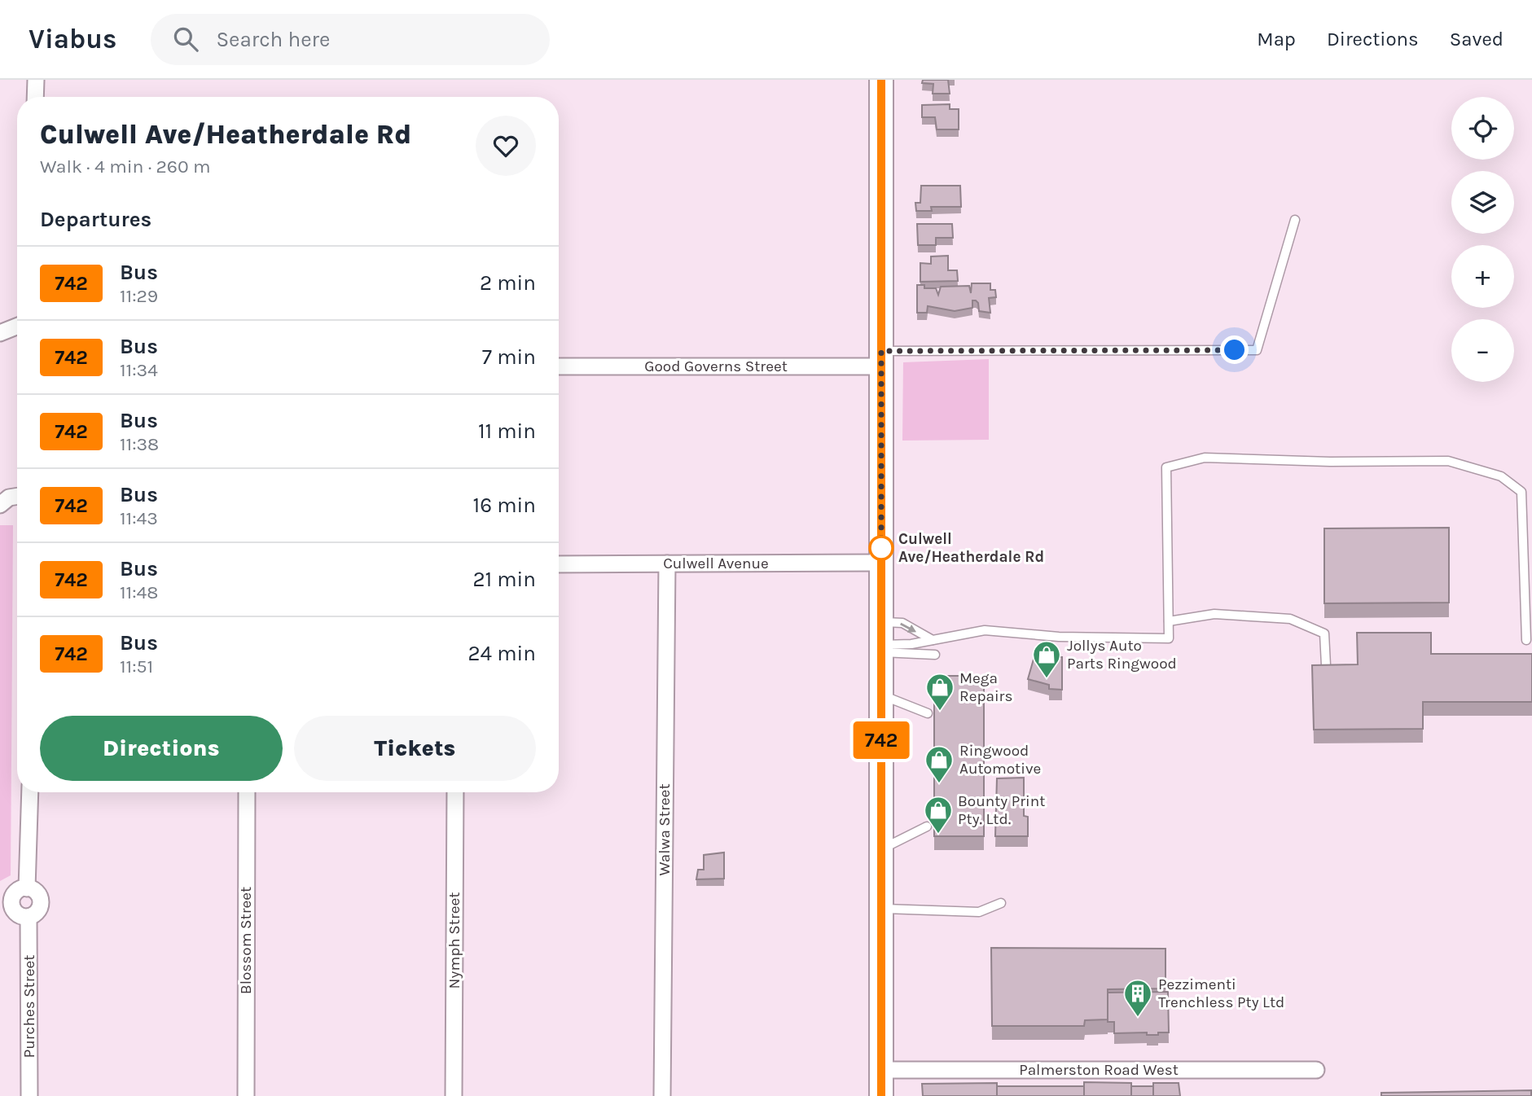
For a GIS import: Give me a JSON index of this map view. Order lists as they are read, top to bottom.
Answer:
{
  "streets": {
    "street": [
      "Good Governs Street",
      "Culwell Avenue",
      "Walwa Street",
      "Blossom Street",
      "Nymph Street",
      "Purches Street",
      "Palmerston Road West"
    ]
  },
  "crossings": [
    ["Culwell Avenue", "Walwa Street"]
  ],
  "places": {
    "other": ["Culwell Ave/Heatherdale Rd"],
    "shop": [
      "Jollys Auto Parts Ringwood",
      "Mega Repairs",
      "Ringwood Automotive",
      "Bounty Print Pty. Ltd."
    ],
    "building": ["Pezzimenti Trenchless Pty Ltd"]
  },
  "lines": ["bus line 742"],
  "page": {
    "header": "Viabus",
    "search": "Search here",
    "nav": ["Map", "Directions", "Saved"],
    "on_map": "742",
    "map_buttons": ["+", "−"],
    "heading": [
      ["Culwell Ave/Heatherdale Rd", "Walk · 4 min · 260 m"],
      "Departures"
    ],
    "list": [
      {
        "mark": "742",
        "name": "Bus",
        "note": "11:29",
        "value": "2 min"
      },
      {
        "mark": "742",
        "name": "Bus",
        "note": "11:34",
        "value": "7 min"
      },
      {
        "mark": "742",
        "name": "Bus",
        "note": "11:38",
        "value": "11 min"
      },
      {
        "mark": "742",
        "name": "Bus",
        "note": "11:43",
        "value": "16 min"
      },
      {
        "mark": "742",
        "name": "Bus",
        "note": "11:48",
        "value": "21 min"
      },
      {
        "mark": "742",
        "name": "Bus",
        "note": "11:51",
        "value": "24 min"
      }
    ],
    "buttons": ["Directions", "Tickets"]
  }
}
